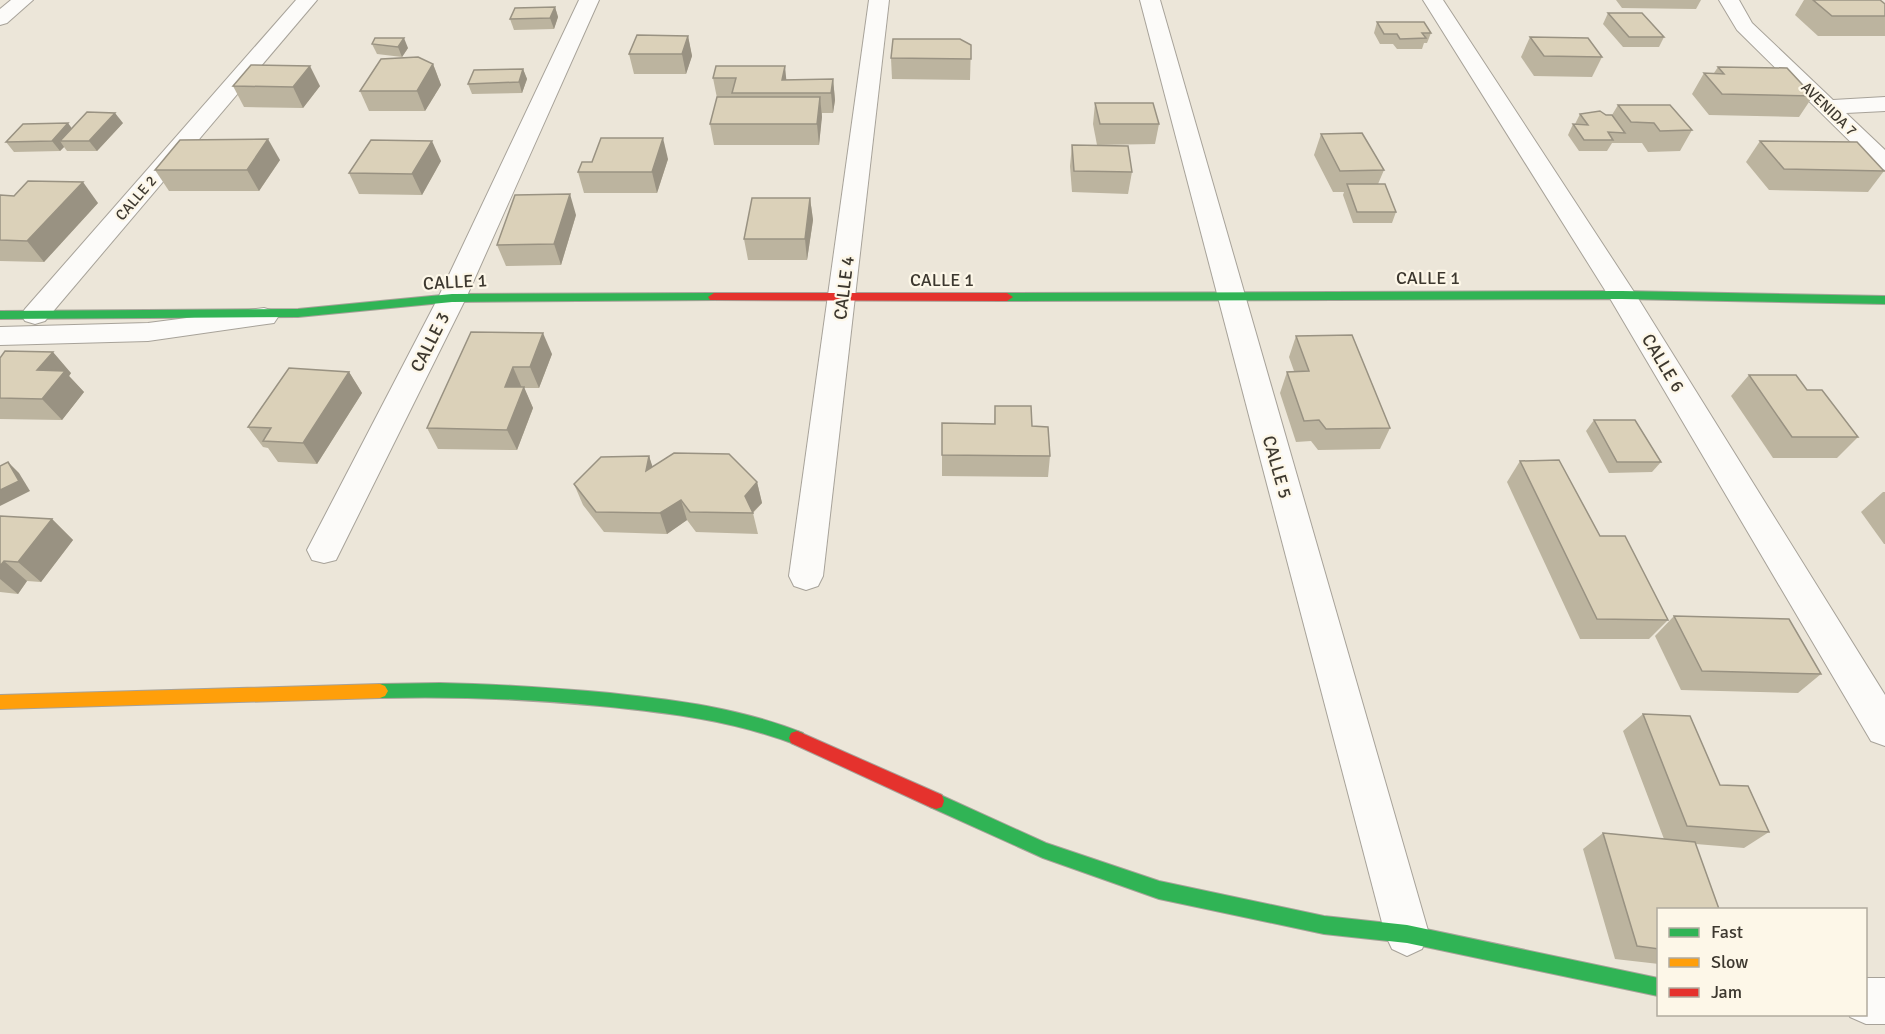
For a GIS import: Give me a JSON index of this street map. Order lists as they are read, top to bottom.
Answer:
{
  "streets": {
    "street": [
      "AVENIDA 7",
      "CALLE 2",
      "CALLE 1",
      "CALLE 4",
      "CALLE 3",
      "CALLE 6",
      "CALLE 5"
    ]
  },
  "crossings": [
    ["CALLE 1", "CALLE 4"],
    ["CALLE 1", "CALLE 3"],
    ["CALLE 1", "CALLE 6"],
    ["CALLE 1", "CALLE 5"]
  ],
  "legend": ["Fast", "Slow", "Jam"]
}
